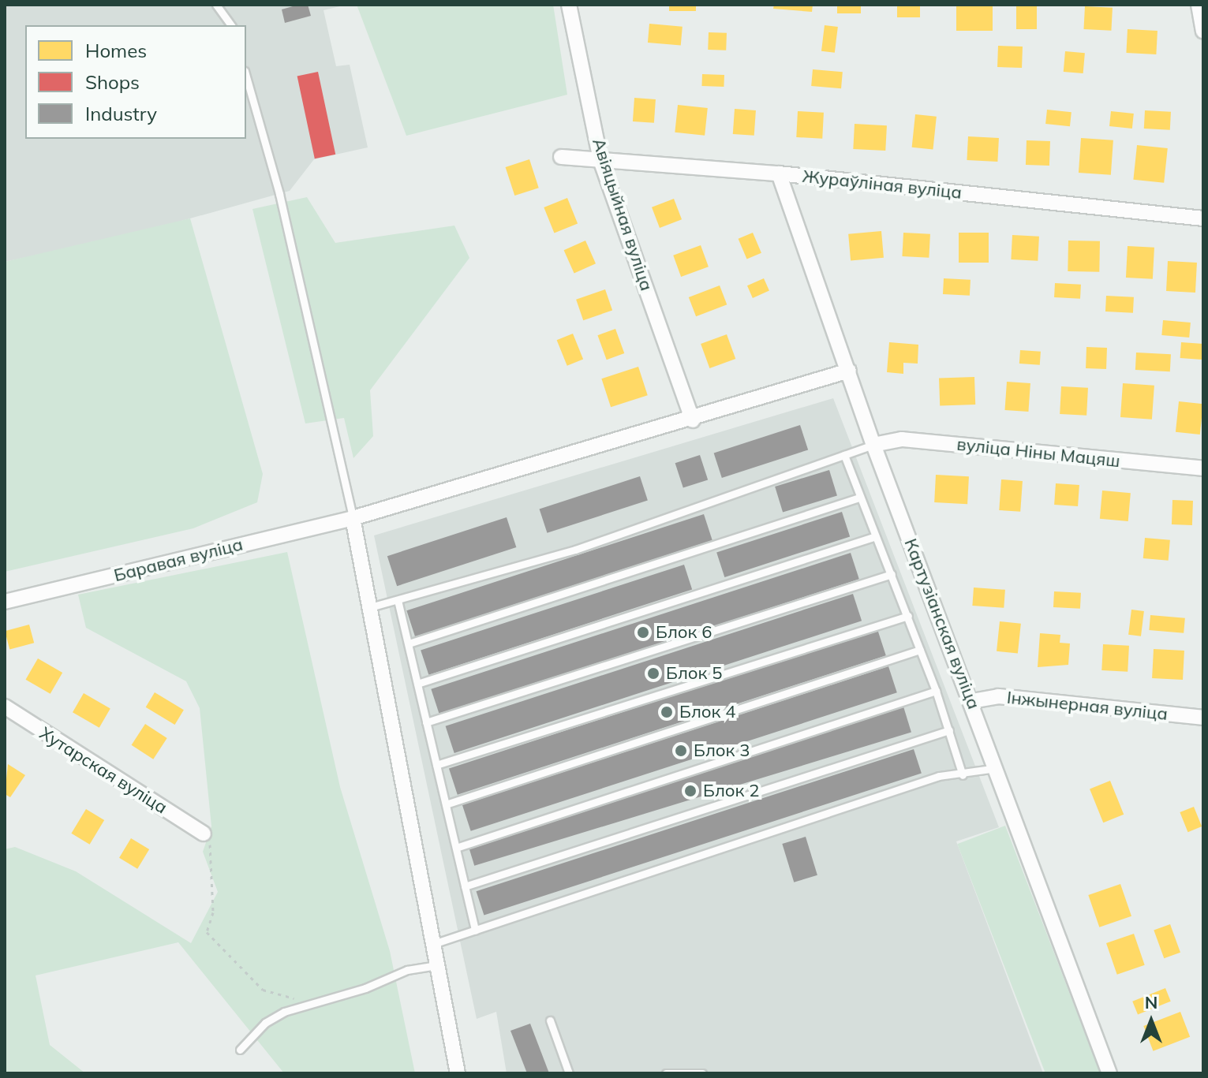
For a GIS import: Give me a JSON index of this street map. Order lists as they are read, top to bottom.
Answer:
{
  "streets": {
    "street": [
      "Жураўліная вуліца",
      "Авіяцыйная вуліца",
      "вуліца Ніны Мацяш",
      "Баравая вуліца",
      "Картузіанская вуліца",
      "Інжынерная вуліца",
      "Хутарская вуліца"
    ]
  },
  "crossings": [
    ["Жураўліная вуліца", "Авіяцыйная вуліца"],
    ["Жураўліная вуліца", "Картузіанская вуліца"],
    ["Авіяцыйная вуліца", "Баравая вуліца"],
    ["вуліца Ніны Мацяш", "Картузіанская вуліца"],
    ["Баравая вуліца", "Картузіанская вуліца"],
    ["Картузіанская вуліца", "Інжынерная вуліца"]
  ],
  "places": [
    "Блок 6",
    "Блок 5",
    "Блок 4",
    "Блок 3",
    "Блок 2"
  ],
  "legend": ["Homes", "Shops", "Industry"],
  "north": "top"
}
